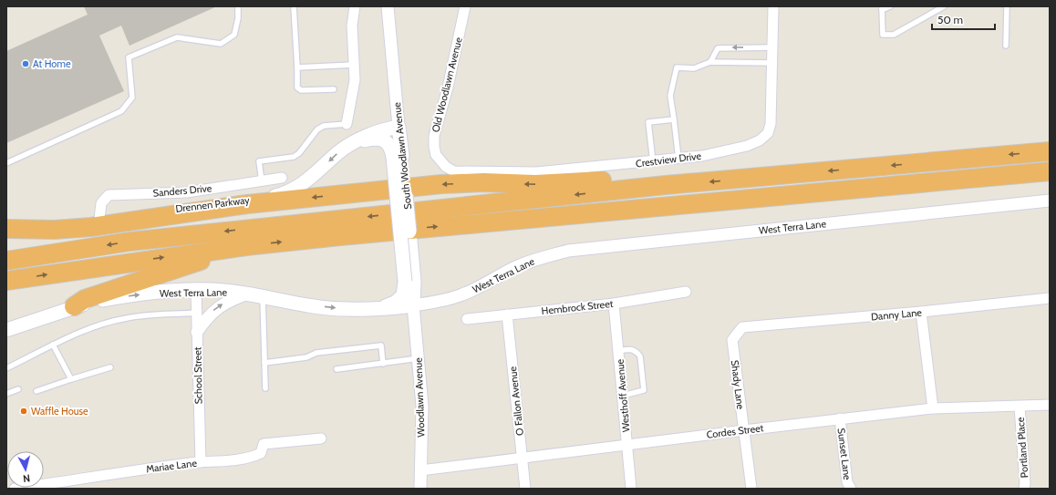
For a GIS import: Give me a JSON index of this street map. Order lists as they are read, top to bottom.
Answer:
{
  "streets": {
    "main road": ["South Woodlawn Avenue", "Drennen Parkway", "West Terra Lane"],
    "street": [
      "Old Woodlawn Avenue",
      "Crestview Drive",
      "Sanders Drive",
      "Hembrock Street",
      "Danny Lane",
      "School Street",
      "Shady Lane",
      "Westhoff Avenue",
      "Woodlawn Avenue",
      "O Fallon Avenue",
      "Cordes Street",
      "Portland Place",
      "Sunset Lane",
      "Mariae Lane"
    ]
  },
  "crossings": [
    ["Old Woodlawn Avenue", "Crestview Drive"],
    ["South Woodlawn Avenue", "Drennen Parkway"],
    ["South Woodlawn Avenue", "West Terra Lane"],
    ["South Woodlawn Avenue", "Woodlawn Avenue"],
    ["Sanders Drive", "Drennen Parkway"],
    ["West Terra Lane", "School Street"],
    ["West Terra Lane", "Woodlawn Avenue"],
    ["Hembrock Street", "Westhoff Avenue"],
    ["Hembrock Street", "O Fallon Avenue"],
    ["Danny Lane", "Shady Lane"],
    ["School Street", "Mariae Lane"],
    ["Shady Lane", "Cordes Street"],
    ["Westhoff Avenue", "Cordes Street"],
    ["Woodlawn Avenue", "Cordes Street"],
    ["O Fallon Avenue", "Cordes Street"],
    ["Cordes Street", "Portland Place"],
    ["Cordes Street", "Sunset Lane"]
  ],
  "one_way": ["Drennen Parkway"],
  "places": ["At Home", "Waffle House"],
  "scale_bar": "50 m",
  "north": "bottom"
}
